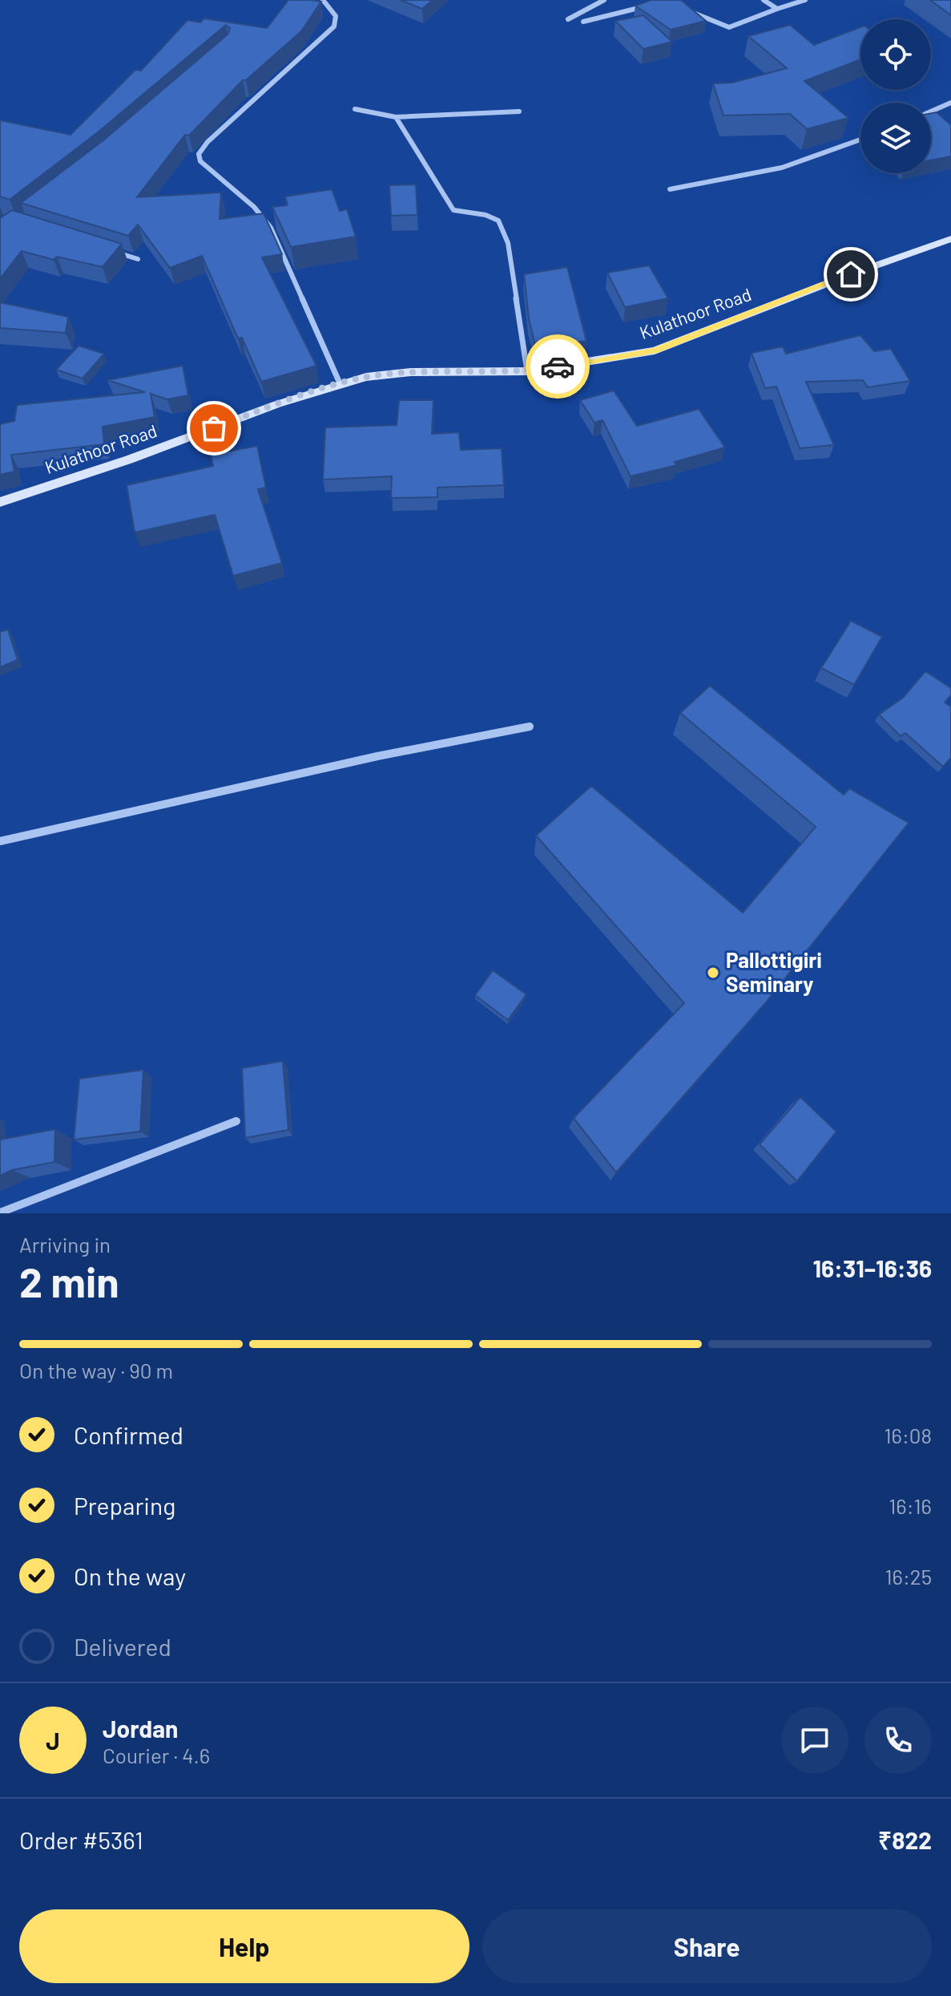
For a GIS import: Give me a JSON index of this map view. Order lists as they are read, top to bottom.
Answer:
{
  "streets": {
    "main road": ["Kulathoor Road"]
  },
  "places": ["Pallottigiri Seminary"],
  "page": {
    "heading": ["2 min", "Arriving in", "16:31–16:36"],
    "panel": [
      "Jordan",
      "Courier · 4.6",
      "Order #5361",
      "₹822"
    ],
    "bar": "On the way · 90 m",
    "list": [
      ["Confirmed", "16:08"],
      ["Preparing", "16:16"],
      ["On the way", "16:25"],
      "Delivered"
    ],
    "round": "J",
    "buttons": ["Help", "Share"]
  }
}
